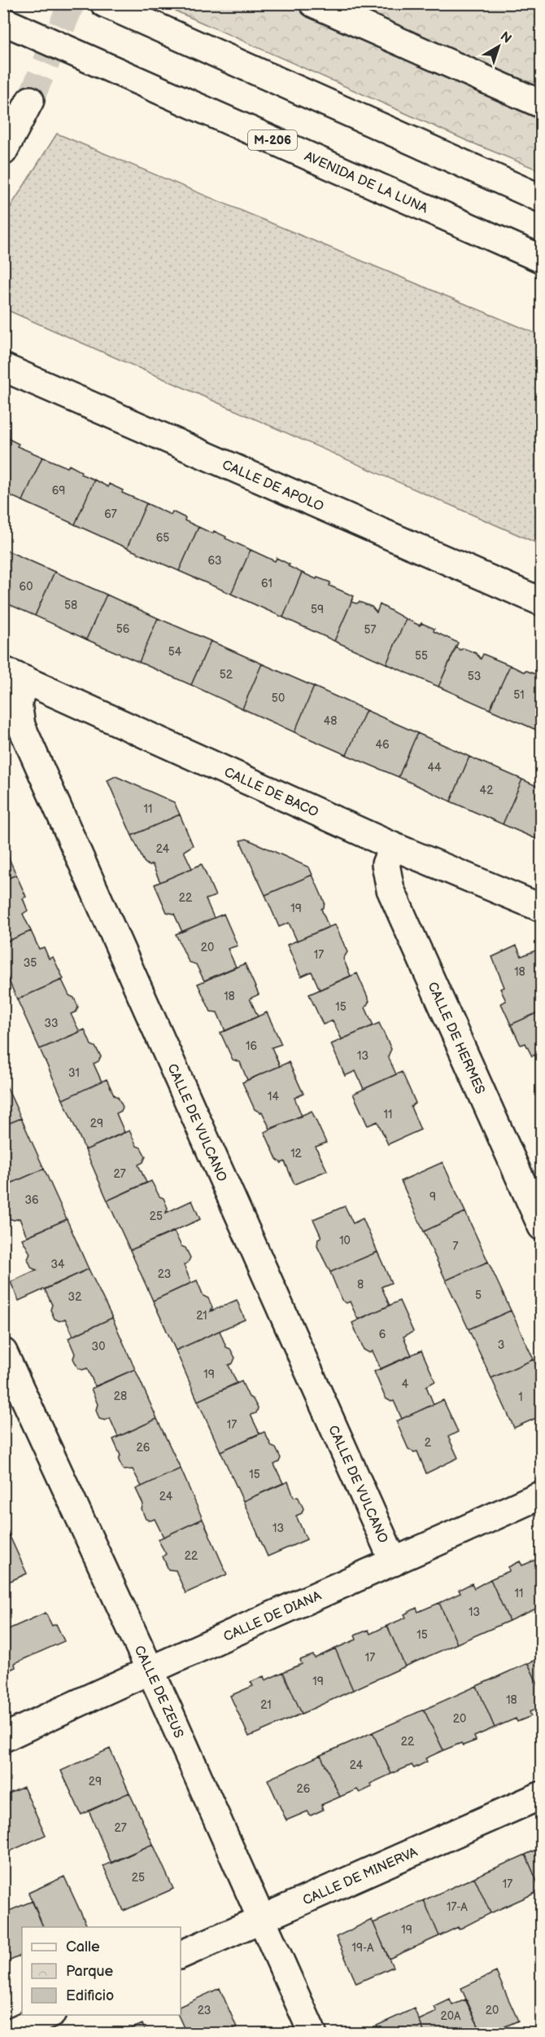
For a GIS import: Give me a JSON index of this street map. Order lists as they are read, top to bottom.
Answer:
{
  "streets": {
    "street": [
      "M-206",
      "AVENIDA DE LA LUNA",
      "CALLE DE APOLO",
      "CALLE DE BACO",
      "CALLE DE HERMES",
      "CALLE DE VULCANO",
      "CALLE DE DIANA",
      "CALLE DE ZEUS",
      "CALLE DE MINERVA"
    ]
  },
  "crossings": [
    ["CALLE DE BACO", "CALLE DE HERMES"],
    ["CALLE DE BACO", "CALLE DE VULCANO"],
    ["CALLE DE VULCANO", "CALLE DE DIANA"],
    ["CALLE DE DIANA", "CALLE DE ZEUS"],
    ["CALLE DE ZEUS", "CALLE DE MINERVA"]
  ],
  "house_numbers": [
    "69",
    "67",
    "65",
    "63",
    "61",
    "60",
    "58",
    "59",
    "56",
    "57",
    "54",
    "55",
    "52",
    "53",
    "51",
    "50",
    "48",
    "46",
    "44",
    "42",
    "11",
    "24",
    "22",
    "19",
    "20",
    "17",
    "35",
    "18",
    "18",
    "15",
    "33",
    "16",
    "13",
    "31",
    "14",
    "11",
    "29",
    "12",
    "27",
    "9",
    "36",
    "25",
    "10",
    "7",
    "34",
    "23",
    "8",
    "5",
    "32",
    "21",
    "6",
    "3",
    "30",
    "19",
    "4",
    "28",
    "1",
    "17",
    "2",
    "26",
    "15",
    "24",
    "13",
    "22",
    "11",
    "13",
    "15",
    "17",
    "19",
    "18",
    "21",
    "20",
    "22",
    "24",
    "29",
    "26",
    "27",
    "25",
    "17",
    "17-A",
    "19",
    "19-A",
    "23",
    "20",
    "20A"
  ],
  "legend": ["Calle", "Parque", "Edificio"],
  "north": "top right"
}
